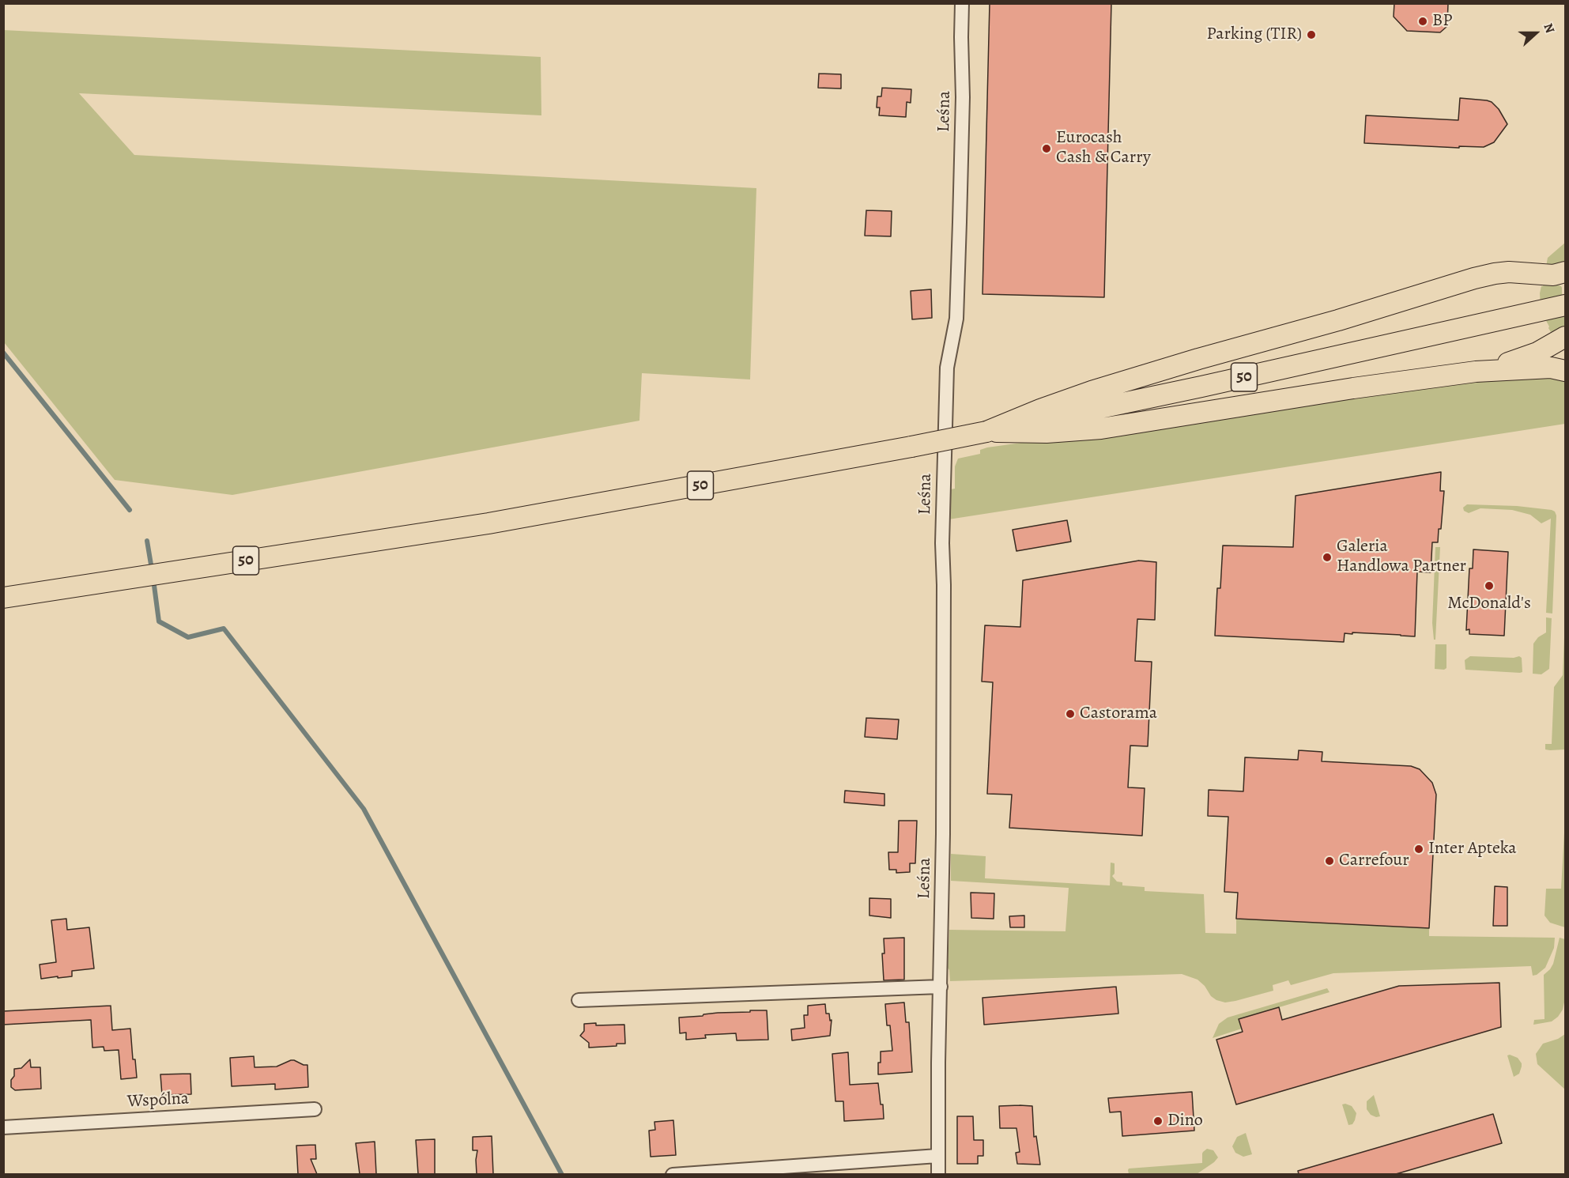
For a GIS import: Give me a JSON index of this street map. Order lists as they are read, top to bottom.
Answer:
{
  "streets": {
    "main road": ["50"],
    "street": ["Leśna", "Wspólna"]
  },
  "places": [
    "BP",
    "Parking (TIR)",
    "Eurocash Cash & Carry",
    "Galeria Handlowa Partner",
    "McDonald's",
    "Castorama",
    "Inter Apteka",
    "Carrefour",
    "Dino"
  ],
  "north": "right"
}
